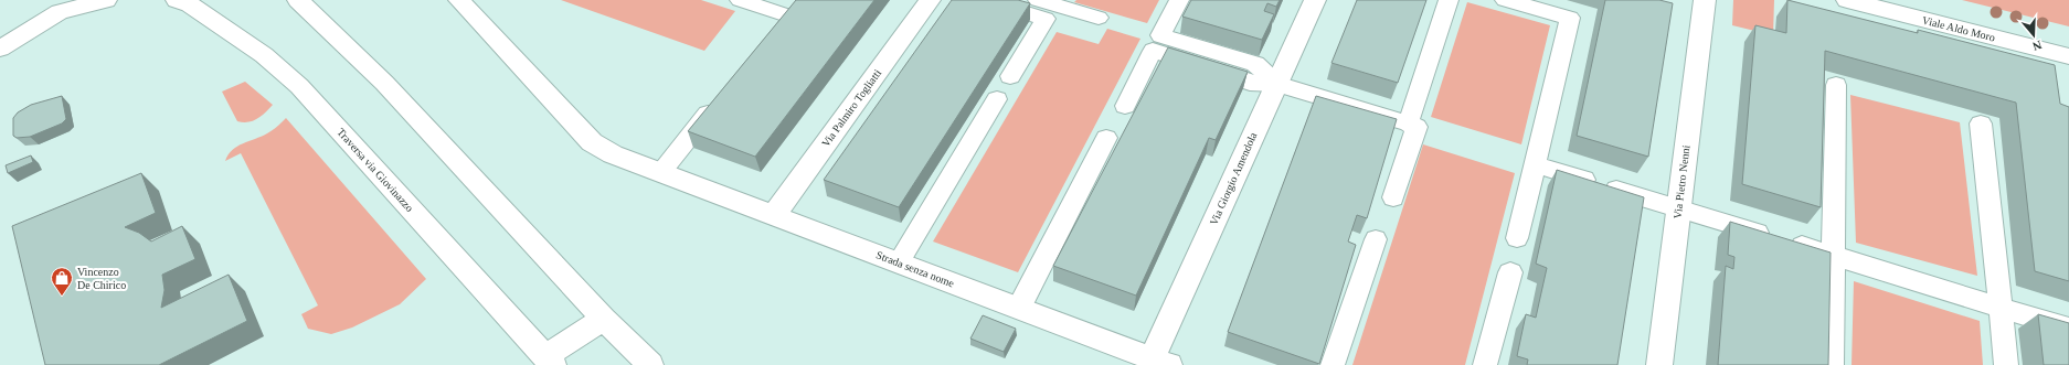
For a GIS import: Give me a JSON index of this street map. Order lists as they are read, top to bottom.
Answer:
{
  "streets": {
    "street": [
      "Viale Aldo Moro",
      "Via Palmiro Togliatti",
      "Traversa via Giovinazzo",
      "Via Giorgio Amendola",
      "Via Pietro Nenni",
      "Strada senza nome"
    ]
  },
  "crossings": [
    ["Via Palmiro Togliatti", "Strada senza nome"],
    ["Via Giorgio Amendola", "Strada senza nome"]
  ],
  "places": {
    "shop": ["Vincenzo De Chirico"]
  },
  "north": "bottom"
}
